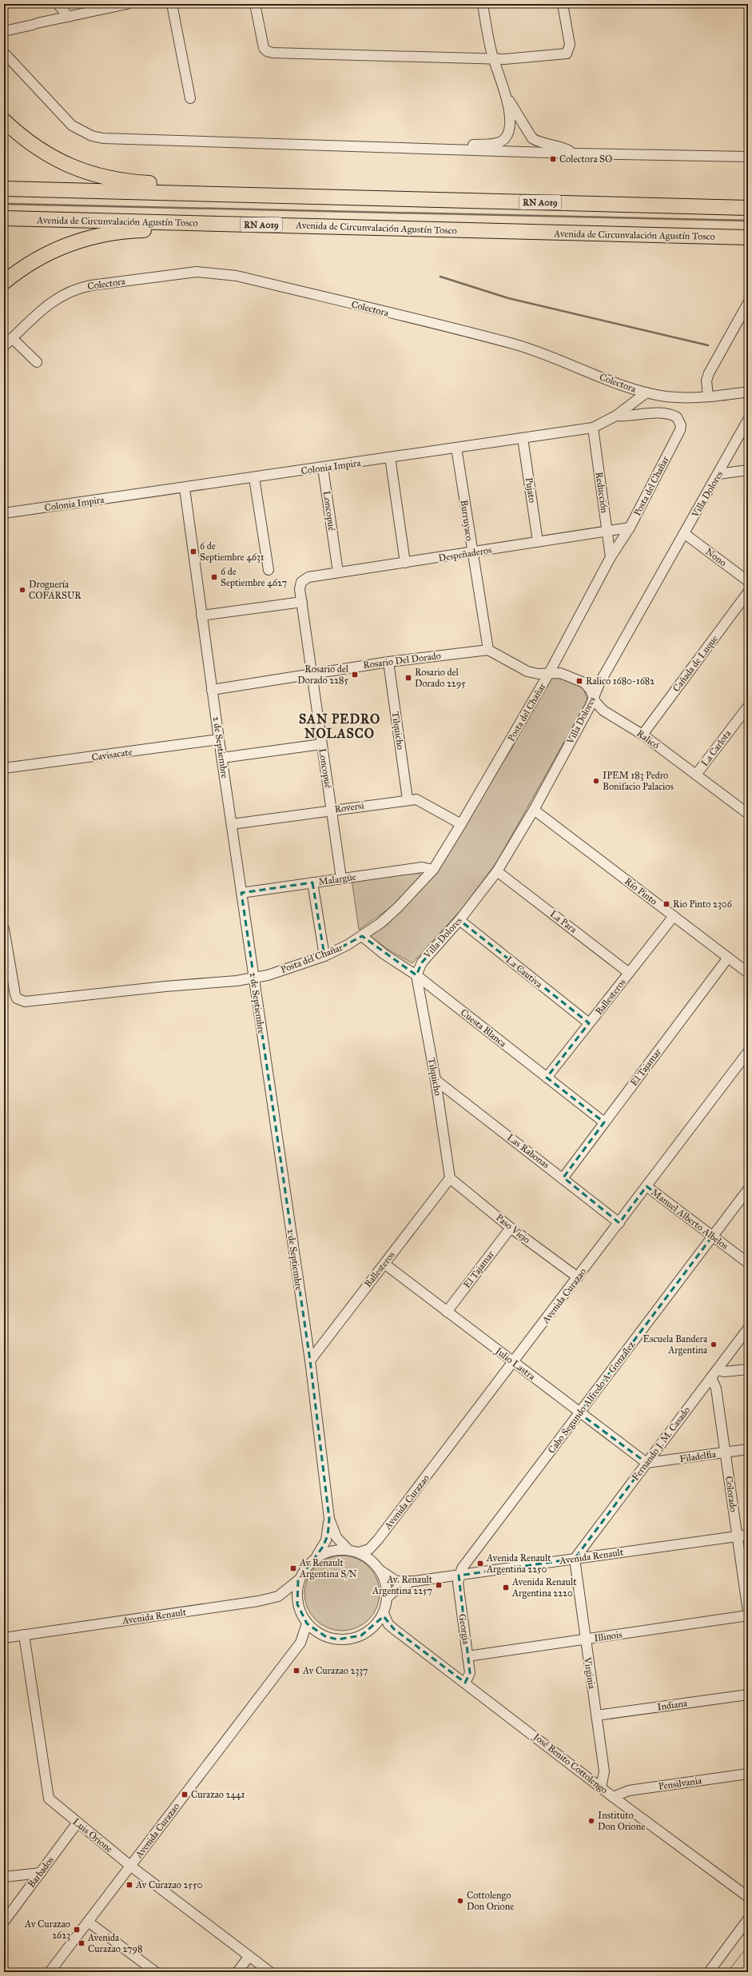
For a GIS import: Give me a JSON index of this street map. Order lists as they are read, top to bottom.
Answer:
{
  "streets": {
    "highway": ["RN A019", "Avenida de Circunvalación Agustín Tosco"],
    "street": [
      "Colectora",
      "Colonia Impira",
      "Posta del Chañar",
      "Pujato",
      "Reducción",
      "Villa Dolores",
      "Loncopué",
      "Burruyaco",
      "Despeñaderos",
      "Nono",
      "Rosario Del Dorado",
      "Cañada de Luque",
      "Tilquicho",
      "Ralicó",
      "2 de Septiembre",
      "La Carlota",
      "Cavisacate",
      "Roversi",
      "Malargüe",
      "Río Pinto",
      "La Para",
      "La Cautiva",
      "Ballesteros",
      "Cuesta Blanca",
      "El Tajamar",
      "Las Rabonas",
      "Manuel Alberto Albelos",
      "Paso Viejo",
      "Avenida Curazao",
      "Julio Lastra",
      "Cabo Segundo Alfredo A. González",
      "Fernando J. M. Casado",
      "Filadelfia",
      "Colorado",
      "Avenida Renault",
      "Georgia",
      "Illinois",
      "Virginia",
      "Indiana",
      "José Benito Cottolengo",
      "Pensilvania",
      "Luis Orione",
      "Barbados"
    ]
  },
  "crossings": [
    ["Colectora", "Colonia Impira"],
    ["Colonia Impira", "Posta del Chañar"],
    ["Colonia Impira", "Pujato"],
    ["Colonia Impira", "Reducción"],
    ["Colonia Impira", "Loncopué"],
    ["Colonia Impira", "Burruyaco"],
    ["Colonia Impira", "2 de Septiembre"],
    ["Posta del Chañar", "Reducción"],
    ["Posta del Chañar", "Despeñaderos"],
    ["Posta del Chañar", "Ralicó"],
    ["Posta del Chañar", "2 de Septiembre"],
    ["Posta del Chañar", "Roversi"],
    ["Posta del Chañar", "Malargüe"],
    ["Posta del Chañar", "Cuesta Blanca"],
    ["Pujato", "Despeñaderos"],
    ["Reducción", "Despeñaderos"],
    ["Villa Dolores", "Nono"],
    ["Villa Dolores", "Tilquicho"],
    ["Villa Dolores", "Ralicó"],
    ["Villa Dolores", "Río Pinto"],
    ["Villa Dolores", "La Para"],
    ["Villa Dolores", "La Cautiva"],
    ["Villa Dolores", "Cuesta Blanca"],
    ["Loncopué", "Despeñaderos"],
    ["Loncopué", "Rosario Del Dorado"],
    ["Loncopué", "Roversi"],
    ["Loncopué", "Malargüe"],
    ["Burruyaco", "Despeñaderos"],
    ["Burruyaco", "Rosario Del Dorado"],
    ["Rosario Del Dorado", "Tilquicho"],
    ["Rosario Del Dorado", "2 de Septiembre"],
    ["Cañada de Luque", "Ralicó"],
    ["Tilquicho", "Roversi"],
    ["Tilquicho", "Ballesteros"],
    ["Tilquicho", "Cuesta Blanca"],
    ["Tilquicho", "Las Rabonas"],
    ["Tilquicho", "Paso Viejo"],
    ["Ralicó", "La Carlota"],
    ["2 de Septiembre", "Cavisacate"],
    ["2 de Septiembre", "Roversi"],
    ["2 de Septiembre", "Malargüe"],
    ["2 de Septiembre", "Ballesteros"],
    ["2 de Septiembre", "Avenida Curazao"],
    ["2 de Septiembre", "Avenida Renault"],
    ["2 de Septiembre", "José Benito Cottolengo"],
    ["Río Pinto", "Ballesteros"],
    ["Río Pinto", "El Tajamar"],
    ["La Para", "Ballesteros"],
    ["La Cautiva", "Ballesteros"],
    ["Ballesteros", "Cuesta Blanca"],
    ["Ballesteros", "Paso Viejo"],
    ["Ballesteros", "Julio Lastra"],
    ["Cuesta Blanca", "El Tajamar"],
    ["El Tajamar", "Las Rabonas"],
    ["El Tajamar", "Paso Viejo"],
    ["El Tajamar", "Julio Lastra"],
    ["Las Rabonas", "Avenida Curazao"],
    ["Manuel Alberto Albelos", "Avenida Curazao"],
    ["Manuel Alberto Albelos", "Cabo Segundo Alfredo A. González"],
    ["Paso Viejo", "Avenida Curazao"],
    ["Avenida Curazao", "Julio Lastra"],
    ["Avenida Curazao", "Avenida Renault"],
    ["Avenida Curazao", "José Benito Cottolengo"],
    ["Avenida Curazao", "Luis Orione"],
    ["Julio Lastra", "Cabo Segundo Alfredo A. González"],
    ["Julio Lastra", "Fernando J. M. Casado"],
    ["Julio Lastra", "Filadelfia"],
    ["Cabo Segundo Alfredo A. González", "Avenida Renault"],
    ["Cabo Segundo Alfredo A. González", "Georgia"],
    ["Fernando J. M. Casado", "Filadelfia"],
    ["Fernando J. M. Casado", "Colorado"],
    ["Fernando J. M. Casado", "Avenida Renault"],
    ["Fernando J. M. Casado", "Virginia"],
    ["Filadelfia", "Colorado"],
    ["Colorado", "Avenida Renault"],
    ["Avenida Renault", "Georgia"],
    ["Avenida Renault", "Virginia"],
    ["Avenida Renault", "José Benito Cottolengo"],
    ["Avenida Renault", "Luis Orione"],
    ["Georgia", "Illinois"],
    ["Georgia", "José Benito Cottolengo"],
    ["Illinois", "Virginia"],
    ["Virginia", "Indiana"],
    ["Virginia", "José Benito Cottolengo"],
    ["José Benito Cottolengo", "Pensilvania"],
    ["Luis Orione", "Barbados"]
  ],
  "districts": ["SAN PEDRO NOLASCO"],
  "places": {
    "transit": [
      "Colectora SO",
      "6 de Septiembre 4631",
      "6 de Septiembre 4627",
      "Rosario del Dorado 2285",
      "Rosario del Dorado 2295",
      "Ralico 1680-1682",
      "Rio Pinto 2306",
      "Avenida Renault Argentina 2250",
      "Av Renault Argentina S/N",
      "Av. Renault Argentina 2257",
      "Avenida Renault Argentina 2220",
      "Av Curazao 2337",
      "Curazao 2441",
      "Av Curazao 2550",
      "Av Curazao 2623",
      "Avenida Curazao 2798"
    ],
    "other": [
      "Droguería COFARSUR",
      "IPEM 183 Pedro Bonifacio Palacios",
      "Escuela Bandera Argentina",
      "Instituto Don Orione",
      "Cottolengo Don Orione"
    ]
  }
}
